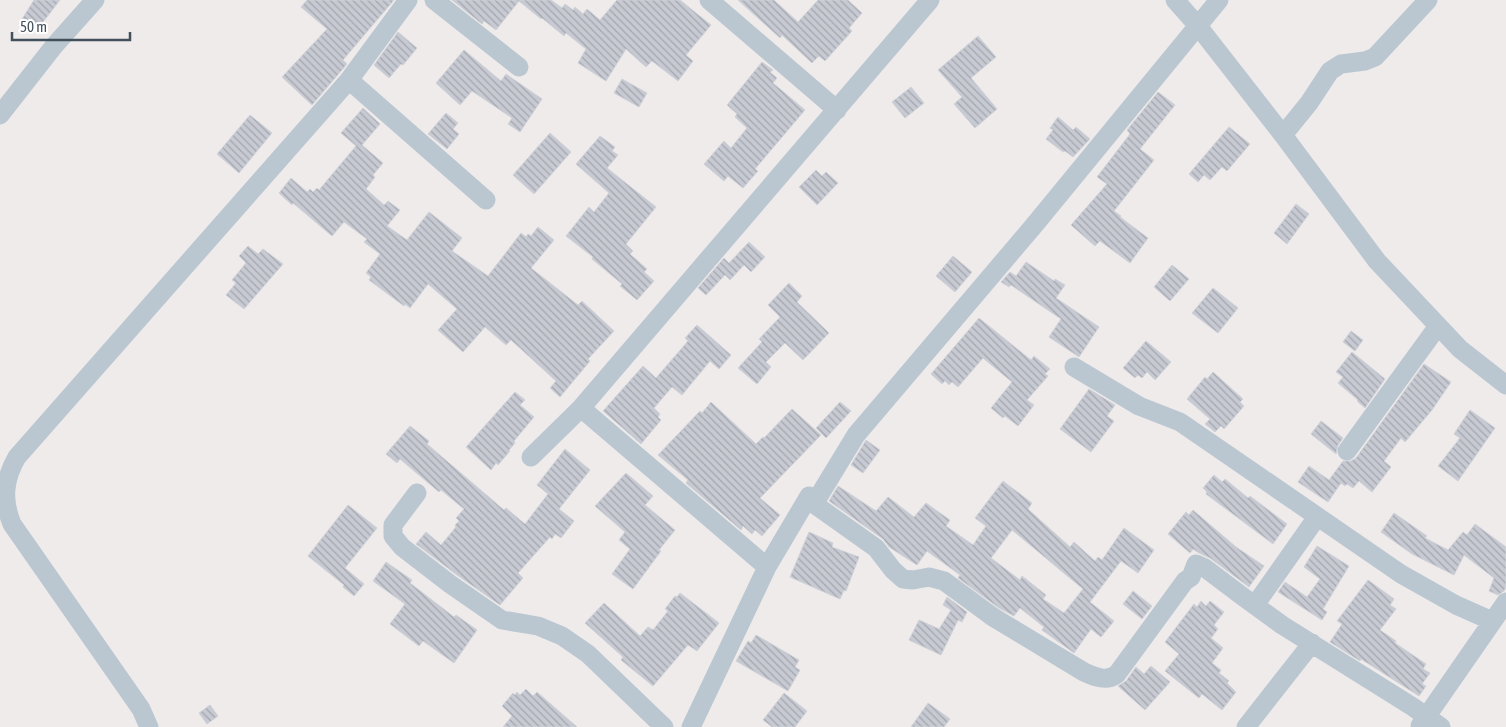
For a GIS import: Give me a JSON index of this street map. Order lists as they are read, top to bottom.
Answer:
{
  "scale_bar": "50 m"
}
